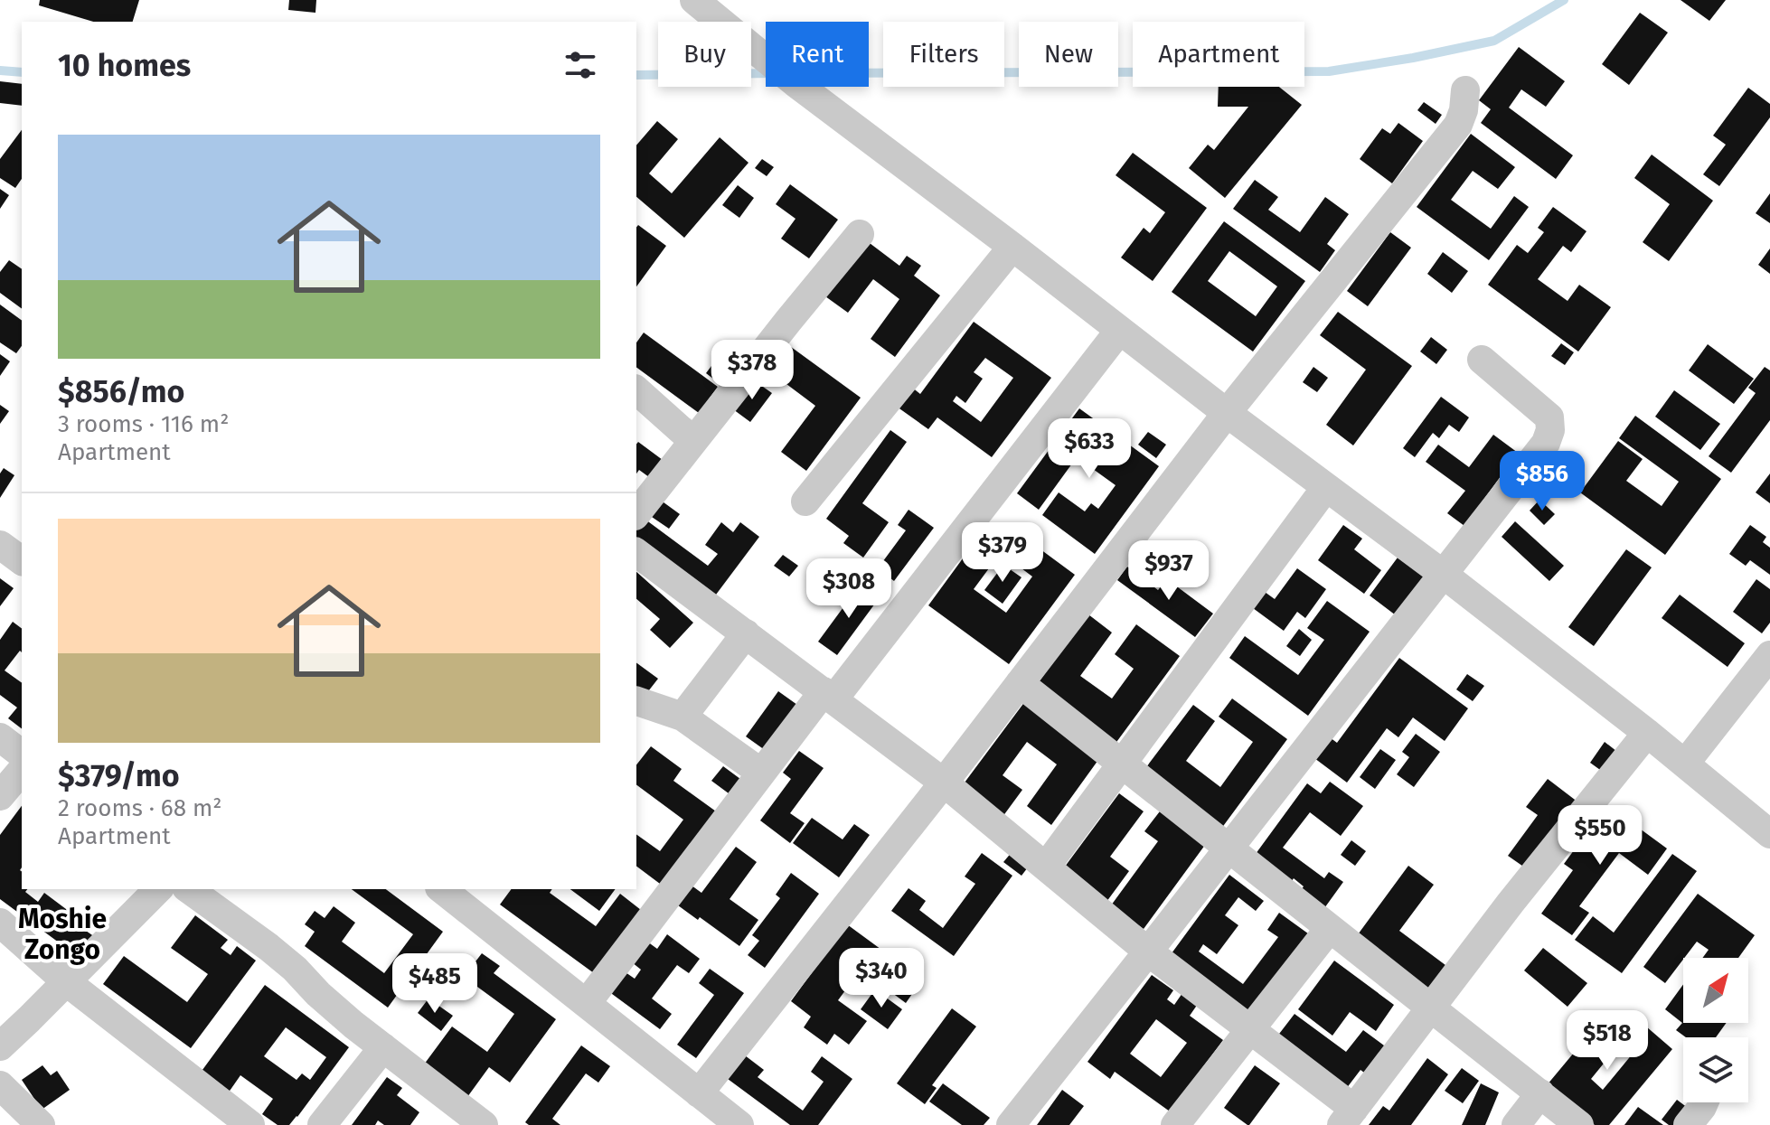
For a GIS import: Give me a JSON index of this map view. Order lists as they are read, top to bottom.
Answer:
{
  "districts": ["Moshie Zongo"],
  "north": "top right",
  "page": {
    "chip": [
      "Buy",
      "Rent",
      "Filters",
      "New",
      "Apartment"
    ],
    "heading": "10 homes",
    "list": [
      {
        "name": "$856/mo",
        "note": "3 rooms · 116 m² · Apartment"
      },
      {
        "name": "$379/mo",
        "note": "2 rooms · 68 m² · Apartment"
      }
    ],
    "price": [
      "$378",
      "$633",
      "$856",
      "$379",
      "$937",
      "$308",
      "$550",
      "$340",
      "$485",
      "$518"
    ]
  }
}
